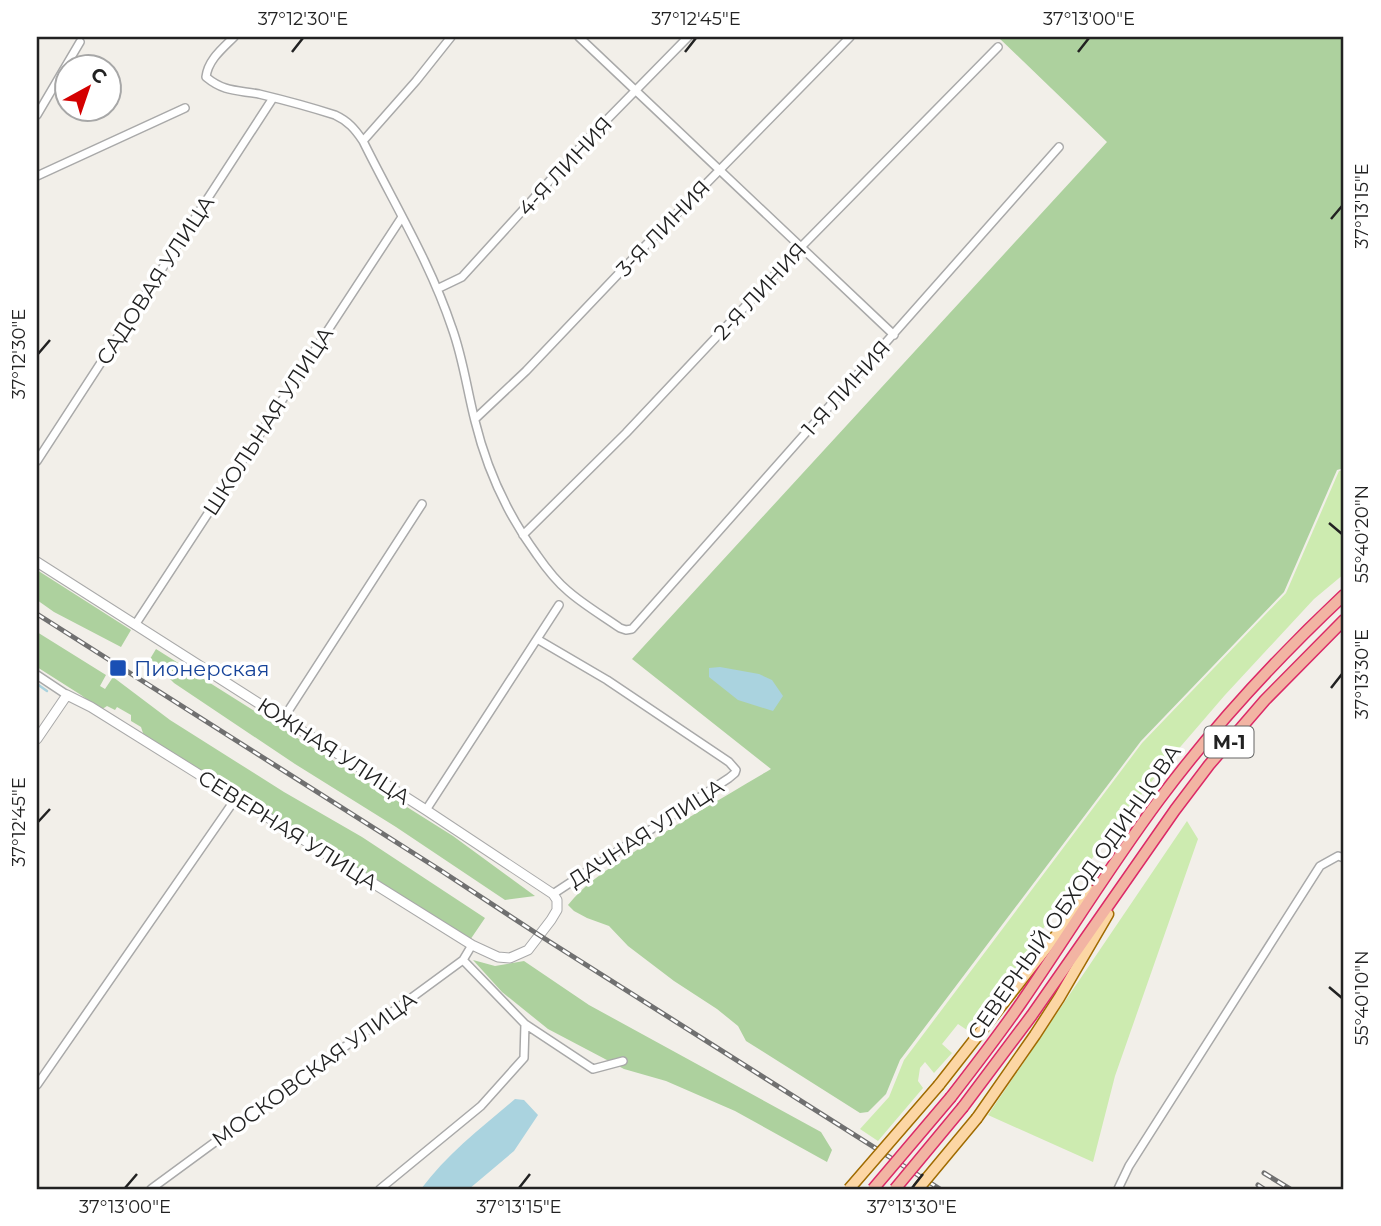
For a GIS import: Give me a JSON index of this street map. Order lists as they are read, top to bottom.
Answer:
{
  "streets": {
    "highway": ["М-1", "СЕВЕРНЫЙ ОБХОД ОДИНЦОВА"],
    "street": [
      "4-Я ЛИНИЯ",
      "3-Я ЛИНИЯ",
      "САДОВАЯ УЛИЦА",
      "2-Я ЛИНИЯ",
      "1-Я ЛИНИЯ",
      "ШКОЛЬНАЯ УЛИЦА",
      "ЮЖНАЯ УЛИЦА",
      "СЕВЕРНАЯ УЛИЦА",
      "ДАЧНАЯ УЛИЦА",
      "МОСКОВСКАЯ УЛИЦА"
    ]
  },
  "crossings": [
    ["2-Я ЛИНИЯ", "1-Я ЛИНИЯ"],
    ["ШКОЛЬНАЯ УЛИЦА", "ЮЖНАЯ УЛИЦА"],
    ["ЮЖНАЯ УЛИЦА", "СЕВЕРНАЯ УЛИЦА"],
    ["ЮЖНАЯ УЛИЦА", "ДАЧНАЯ УЛИЦА"],
    ["СЕВЕРНАЯ УЛИЦА", "ДАЧНАЯ УЛИЦА"],
    ["СЕВЕРНАЯ УЛИЦА", "МОСКОВСКАЯ УЛИЦА"]
  ],
  "places": {
    "transit": ["Пионерская"]
  },
  "north": "top right",
  "coordinates": [
    "37°12'30\"E",
    "37°12'45\"E",
    "37°13'00\"E",
    "37°13'15\"E",
    "55°40'20\"N",
    "37°13'30\"E",
    "55°40'10\"N"
  ]
}
